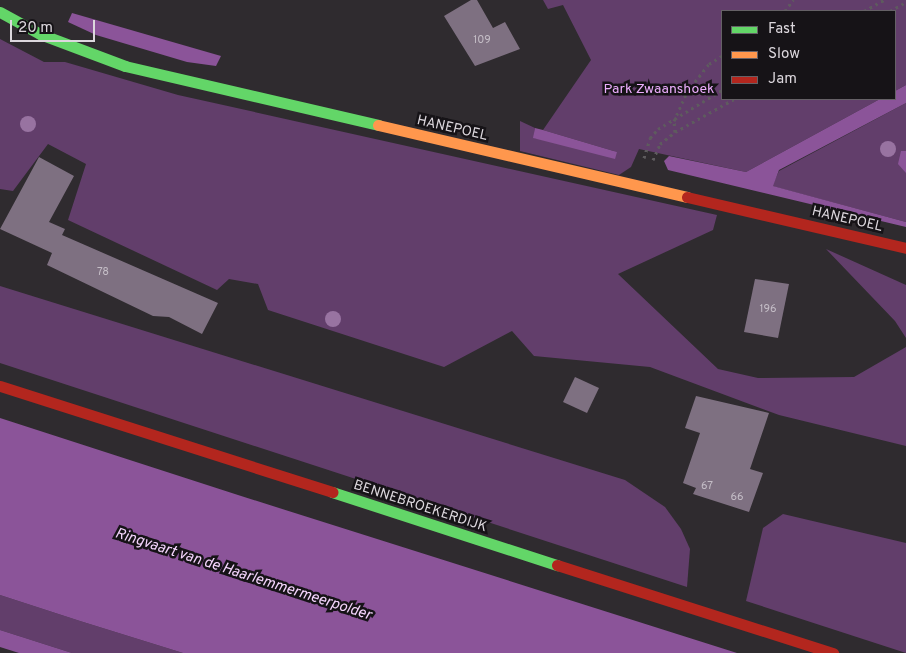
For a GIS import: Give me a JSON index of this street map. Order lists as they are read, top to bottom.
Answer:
{
  "streets": {
    "street": ["HANEPOEL", "BENNEBROEKERDIJK"]
  },
  "water": ["Ringvaart van de Haarlemmermeerpolder"],
  "parks": ["Park Zwaanshoek"],
  "house_numbers": [
    "109",
    "78",
    "196",
    "67",
    "66"
  ],
  "legend": ["Fast", "Slow", "Jam"],
  "scale_bar": "20 m"
}
